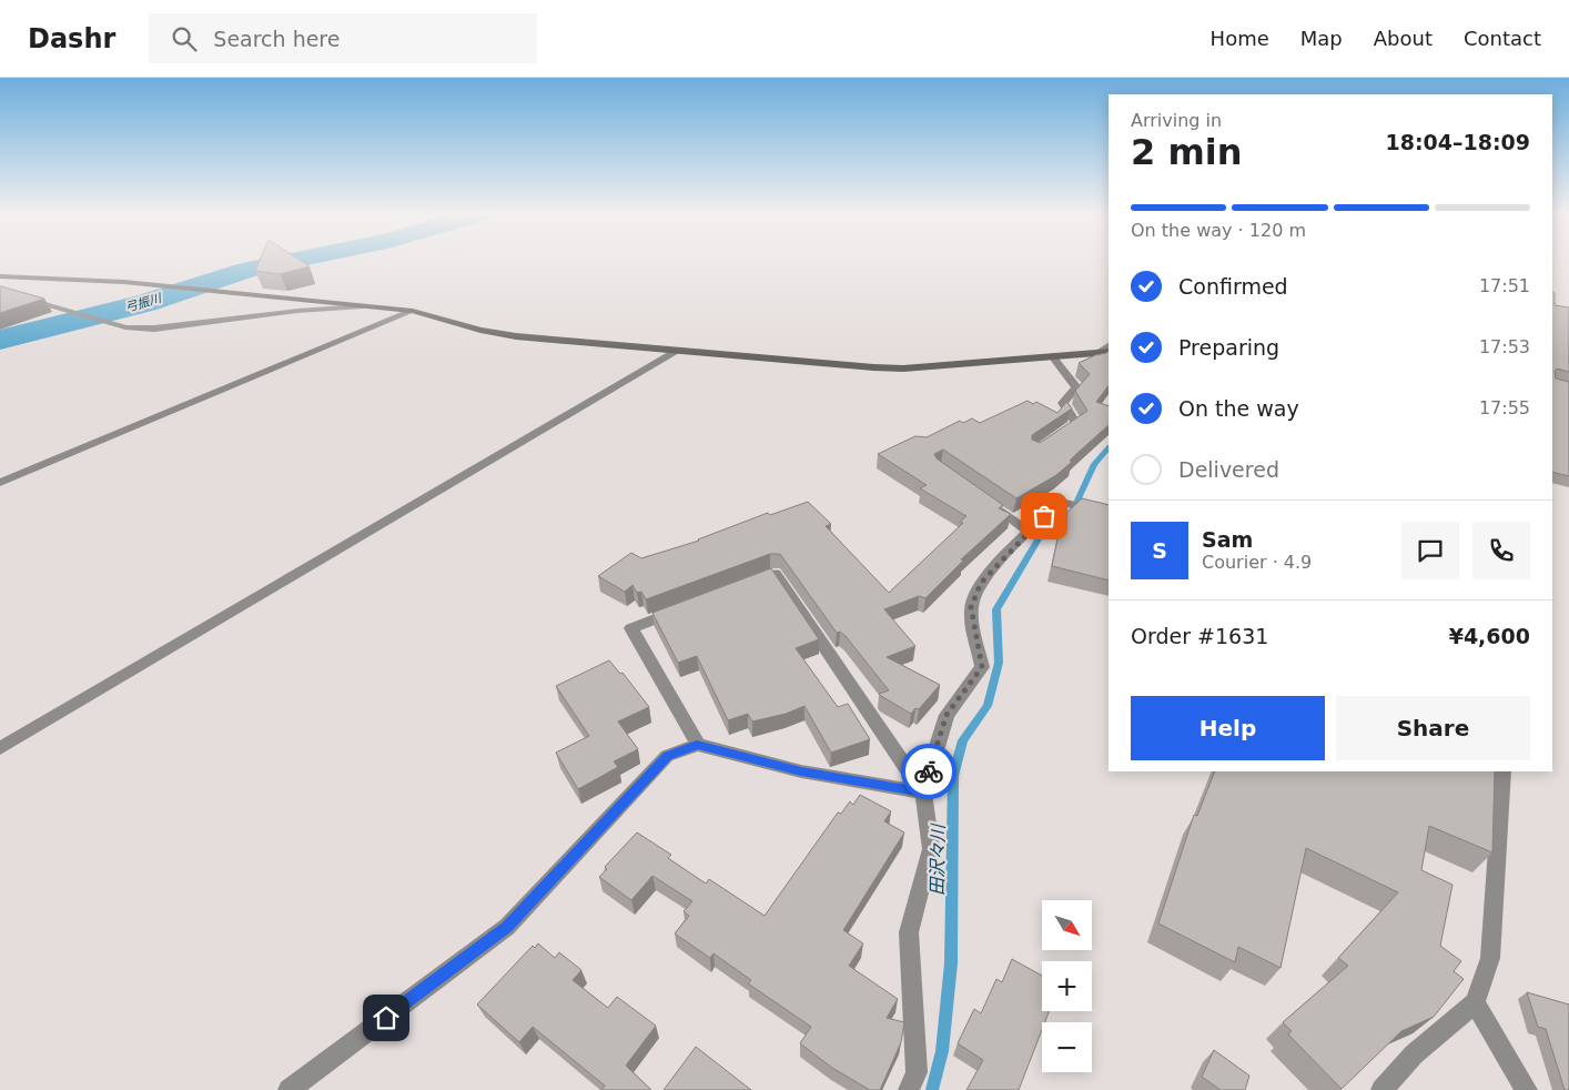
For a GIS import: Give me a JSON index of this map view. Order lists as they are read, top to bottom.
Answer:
{
  "water": ["弓振川", "田沢々川"],
  "north": "bottom right",
  "page": {
    "header": "Dashr",
    "search": "Search here",
    "nav": [
      "Home",
      "Map",
      "About",
      "Contact"
    ],
    "heading": ["2 min", "Arriving in", "18:04–18:09"],
    "panel": [
      "Sam",
      "Courier · 4.9",
      "Order #1631",
      "¥4,600"
    ],
    "bar": "On the way · 120 m",
    "list": [
      ["Confirmed", "17:51"],
      ["Preparing", "17:53"],
      ["On the way", "17:55"],
      "Delivered"
    ],
    "round": "S",
    "buttons": ["Help", "Share"],
    "map_buttons": ["+", "−"]
  }
}
